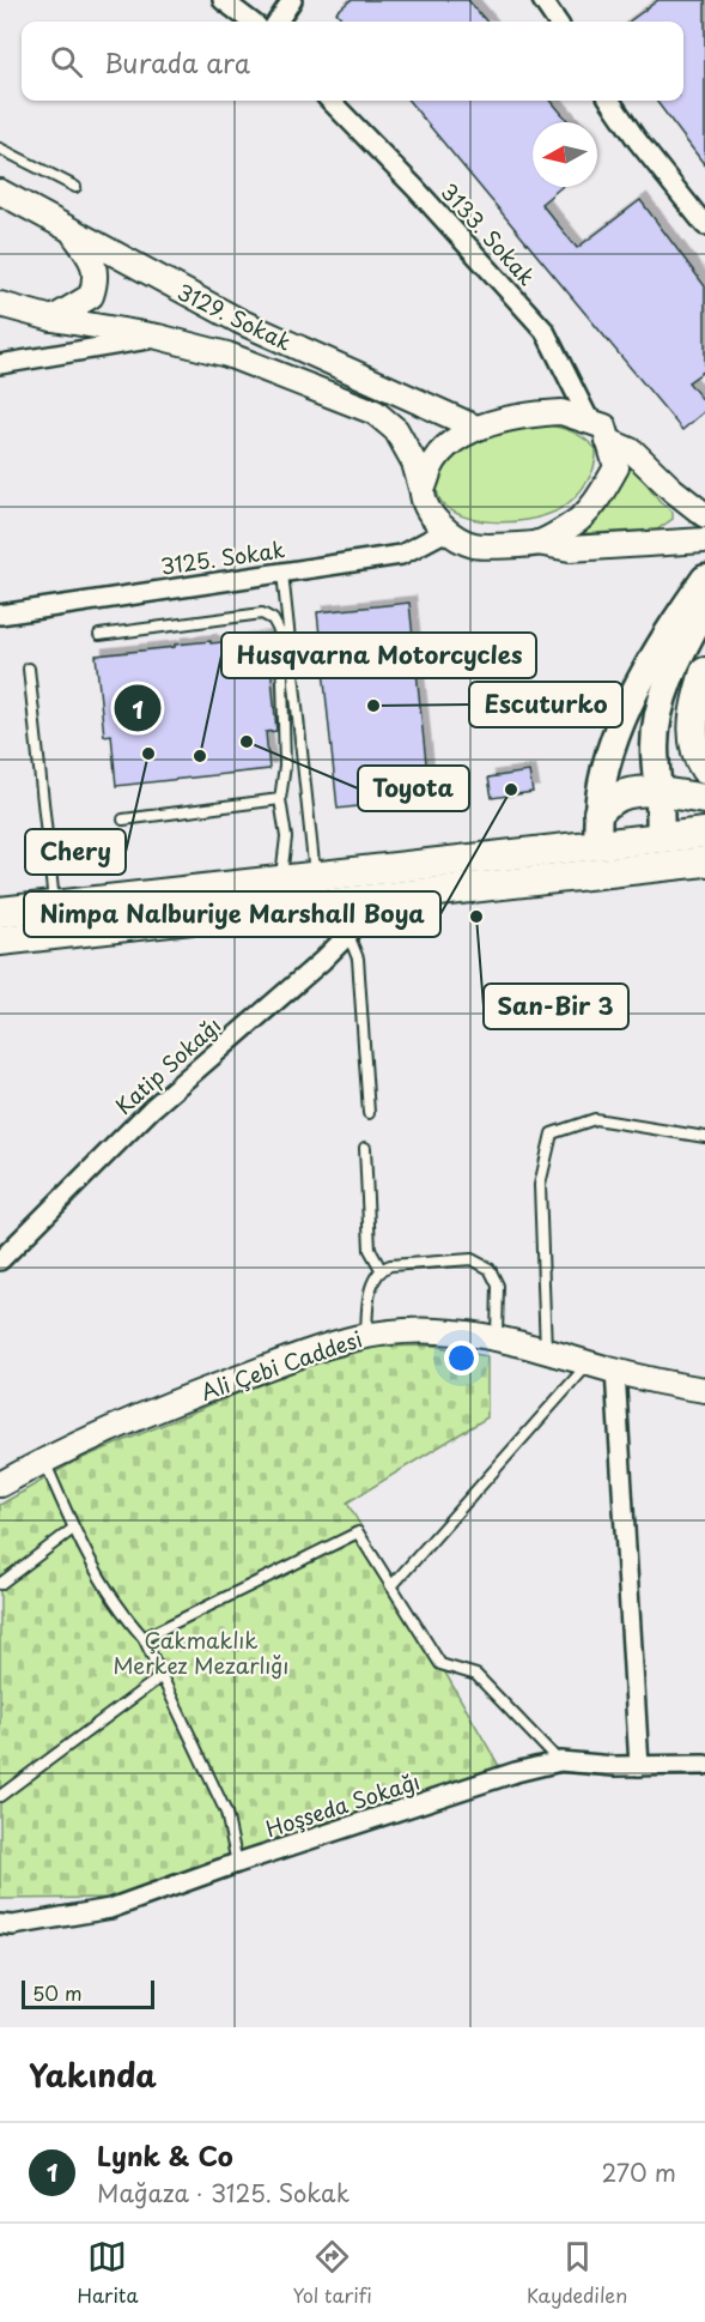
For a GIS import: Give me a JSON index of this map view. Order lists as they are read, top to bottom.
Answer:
{
  "streets": {
    "street": [
      "3133. Sokak",
      "3129. Sokak",
      "3125. Sokak",
      "Katip Sokağı",
      "Ali Çebi Caddesi",
      "Hoşseda Sokağı"
    ]
  },
  "crossings": [
    ["3133. Sokak", "3129. Sokak"],
    ["3133. Sokak", "3125. Sokak"],
    ["3129. Sokak", "3125. Sokak"]
  ],
  "parks": ["Çakmaklık Merkez Mezarlığı"],
  "places": [
    "Escuturko",
    "Toyota",
    "Chery",
    "Husqvarna Motorcycles",
    "Nimpa Nalburiye Marshall Boya",
    "San-Bir 3"
  ],
  "scale_bar": "50 m",
  "north": "left",
  "page": {
    "search": "Burada ara",
    "pins": "1",
    "scale": "50 m",
    "heading": "Yakında",
    "list": [
      {
        "mark": "1",
        "name": "Lynk & Co",
        "note": "Mağaza · 3125. Sokak",
        "value": "270 m"
      }
    ],
    "nav": ["Harita", "Yol tarifi", "Kaydedilen"]
  }
}
